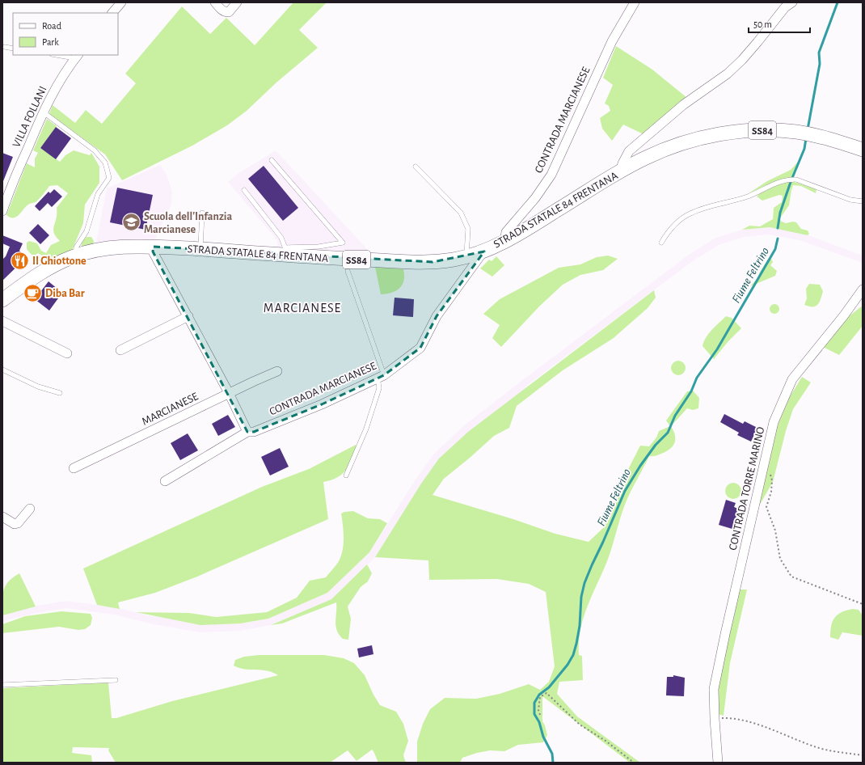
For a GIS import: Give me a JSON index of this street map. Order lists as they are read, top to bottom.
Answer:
{
  "streets": {
    "main road": ["SS84", "STRADA STATALE 84 FRENTANA"],
    "street": [
      "VILLA FOLLANI",
      "CONTRADA MARCIANESE",
      "MARCIANESE",
      "CONTRADA TORRE MARINO"
    ]
  },
  "crossings": [
    ["CONTRADA MARCIANESE", "STRADA STATALE 84 FRENTANA"]
  ],
  "districts": ["MARCIANESE"],
  "water": ["Fiume Feltrino"],
  "places": {
    "school or university": ["Scuola dell'Infanzia Marcianese"],
    "restaurant": ["Il Ghiottone"],
    "cafe": ["Diba Bar"]
  },
  "legend": ["Road", "Park"],
  "scale_bar": "50 m"
}
